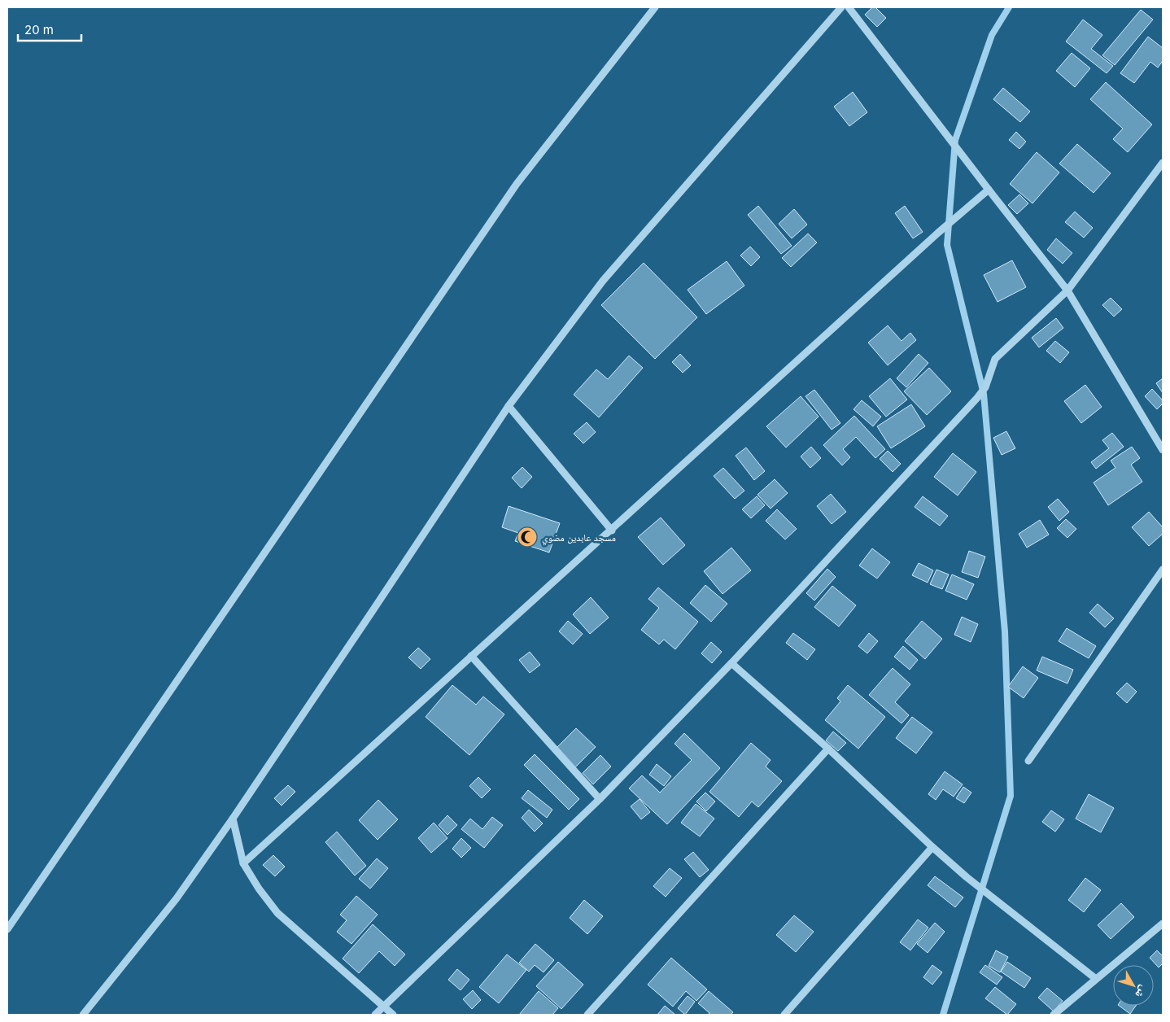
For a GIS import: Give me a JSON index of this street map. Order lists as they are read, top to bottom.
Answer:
{
  "places": {
    "mosque": ["مسجد عابدين مضوي"]
  },
  "scale_bar": "20 m",
  "north": "bottom right"
}
